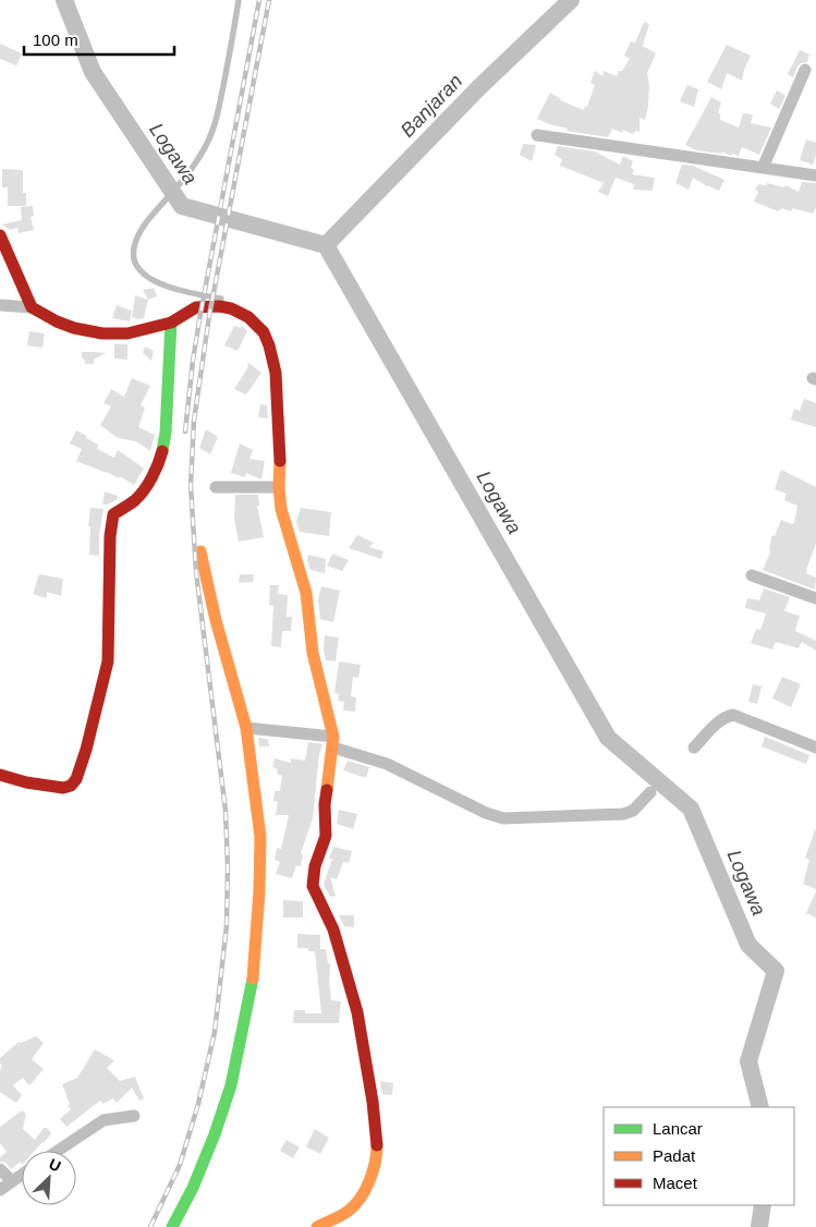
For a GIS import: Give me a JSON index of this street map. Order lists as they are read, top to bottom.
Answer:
{
  "water": ["Banjaran", "Logawa"],
  "legend": ["Lancar", "Padat", "Macet"],
  "scale_bar": "100 m",
  "north": "top right"
}
